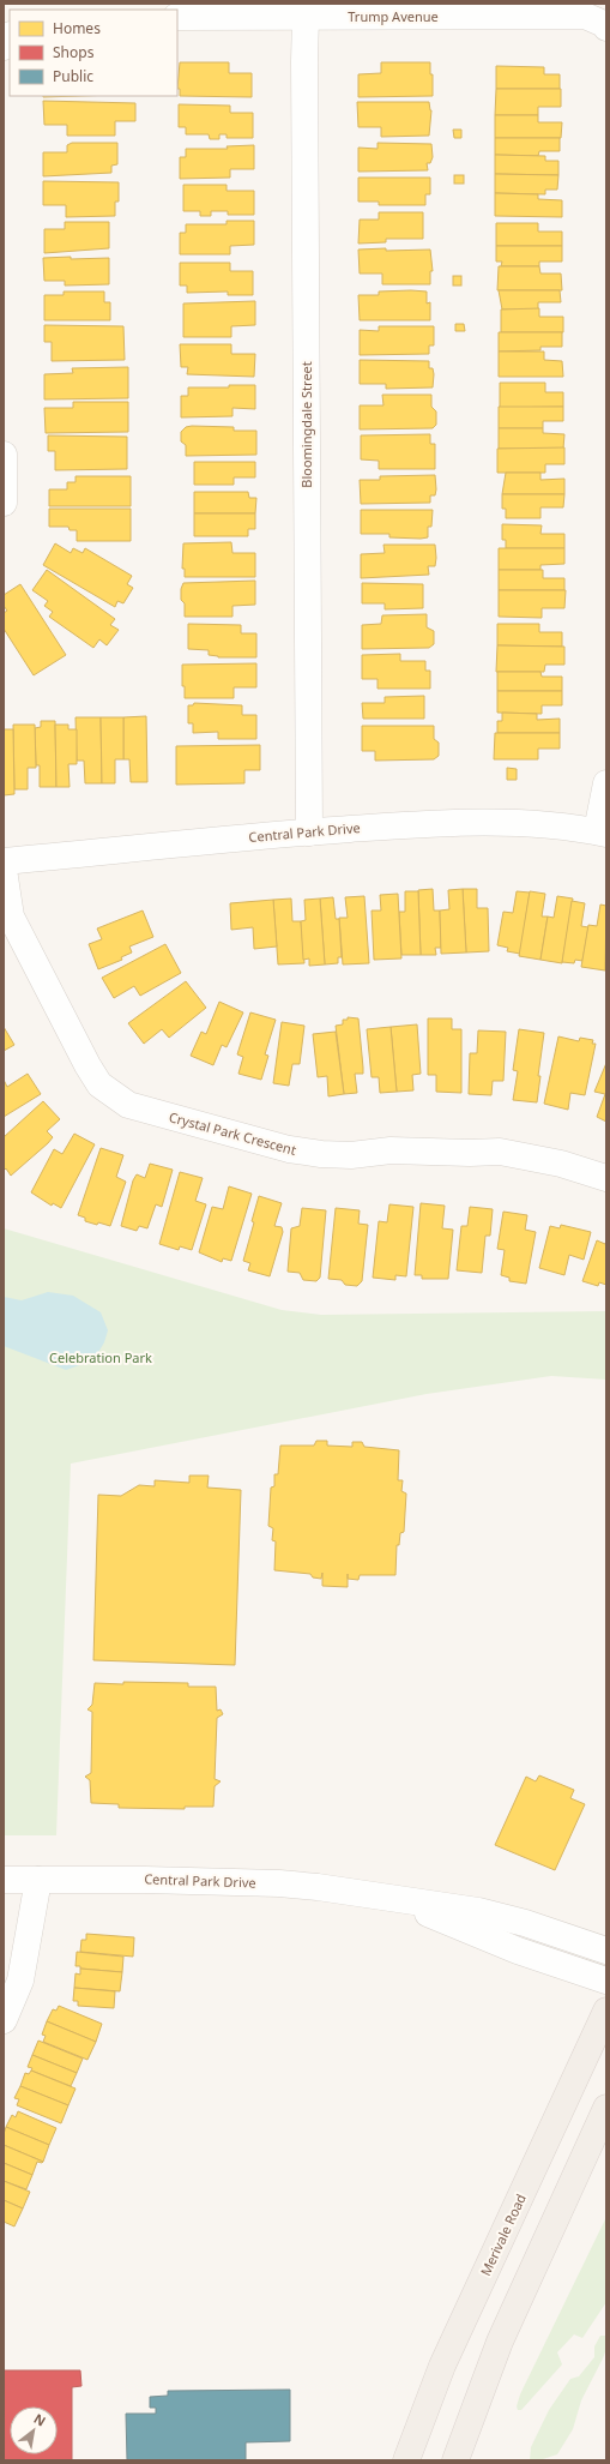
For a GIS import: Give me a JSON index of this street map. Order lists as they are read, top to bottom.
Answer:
{
  "streets": {
    "main road": ["Merivale Road"],
    "street": [
      "Trump Avenue",
      "Bloomingdale Street",
      "Central Park Drive",
      "Crystal Park Crescent"
    ]
  },
  "crossings": [
    ["Trump Avenue", "Bloomingdale Street"],
    ["Bloomingdale Street", "Central Park Drive"]
  ],
  "parks": ["Celebration Park"],
  "legend": ["Homes", "Shops", "Public"],
  "north": "top right"
}
